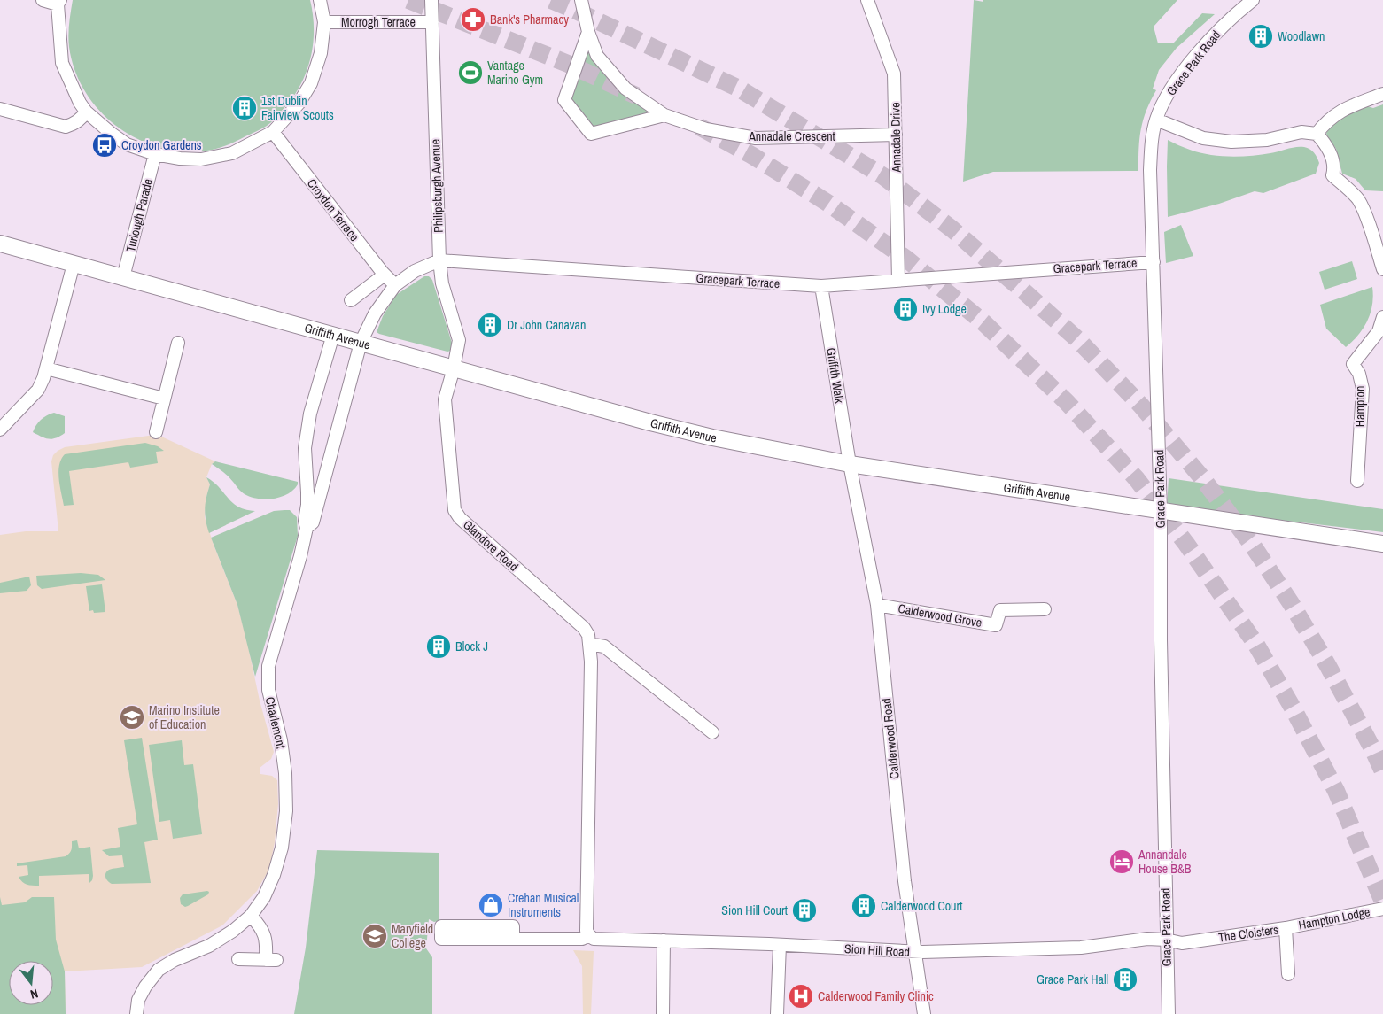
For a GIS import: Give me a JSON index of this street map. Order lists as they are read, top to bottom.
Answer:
{
  "streets": {
    "main road": ["Griffith Avenue"],
    "street": [
      "Morrogh Terrace",
      "Grace Park Road",
      "Annadale Crescent",
      "Annadale Drive",
      "Philipsburgh Avenue",
      "Croydon Terrace",
      "Turlough Parade",
      "Gracepark Terrace",
      "Griffith Walk",
      "Hampton",
      "Glandore Road",
      "Calderwood Grove",
      "Charlemont",
      "Calderwood Road",
      "Hampton Lodge",
      "The Cloisters",
      "Sion Hill Road"
    ]
  },
  "crossings": [
    ["Morrogh Terrace", "Philipsburgh Avenue"],
    ["Grace Park Road", "Gracepark Terrace"],
    ["Grace Park Road", "Griffith Avenue"],
    ["Grace Park Road", "The Cloisters"],
    ["Grace Park Road", "Sion Hill Road"],
    ["Annadale Crescent", "Annadale Drive"],
    ["Annadale Drive", "Gracepark Terrace"],
    ["Philipsburgh Avenue", "Gracepark Terrace"],
    ["Philipsburgh Avenue", "Griffith Avenue"],
    ["Philipsburgh Avenue", "Glandore Road"],
    ["Croydon Terrace", "Gracepark Terrace"],
    ["Turlough Parade", "Griffith Avenue"],
    ["Gracepark Terrace", "Griffith Avenue"],
    ["Gracepark Terrace", "Griffith Walk"],
    ["Gracepark Terrace", "Charlemont"],
    ["Griffith Avenue", "Griffith Walk"],
    ["Griffith Avenue", "Glandore Road"],
    ["Griffith Avenue", "Charlemont"],
    ["Griffith Avenue", "Calderwood Road"],
    ["Griffith Walk", "Calderwood Road"],
    ["Glandore Road", "Sion Hill Road"],
    ["Calderwood Grove", "Calderwood Road"],
    ["Calderwood Road", "Sion Hill Road"],
    ["Hampton Lodge", "The Cloisters"],
    ["The Cloisters", "Sion Hill Road"]
  ],
  "places": {
    "pharmacy": ["Bank's Pharmacy"],
    "building": [
      "Woodlawn",
      "1st Dublin Fairview Scouts",
      "Ivy Lodge",
      "Dr John Canavan",
      "Block J",
      "Calderwood Court",
      "Sion Hill Court",
      "Grace Park Hall"
    ],
    "sports": ["Vantage Marino Gym"],
    "bus stop": ["Croydon Gardens"],
    "school or university": ["Marino Institute of Education", "Maryfield College"],
    "hotel": ["Annandale House B&B"],
    "shop": ["Crehan Musical Instruments"],
    "hospital": ["Calderwood Family Clinic"]
  },
  "north": "bottom"
}
